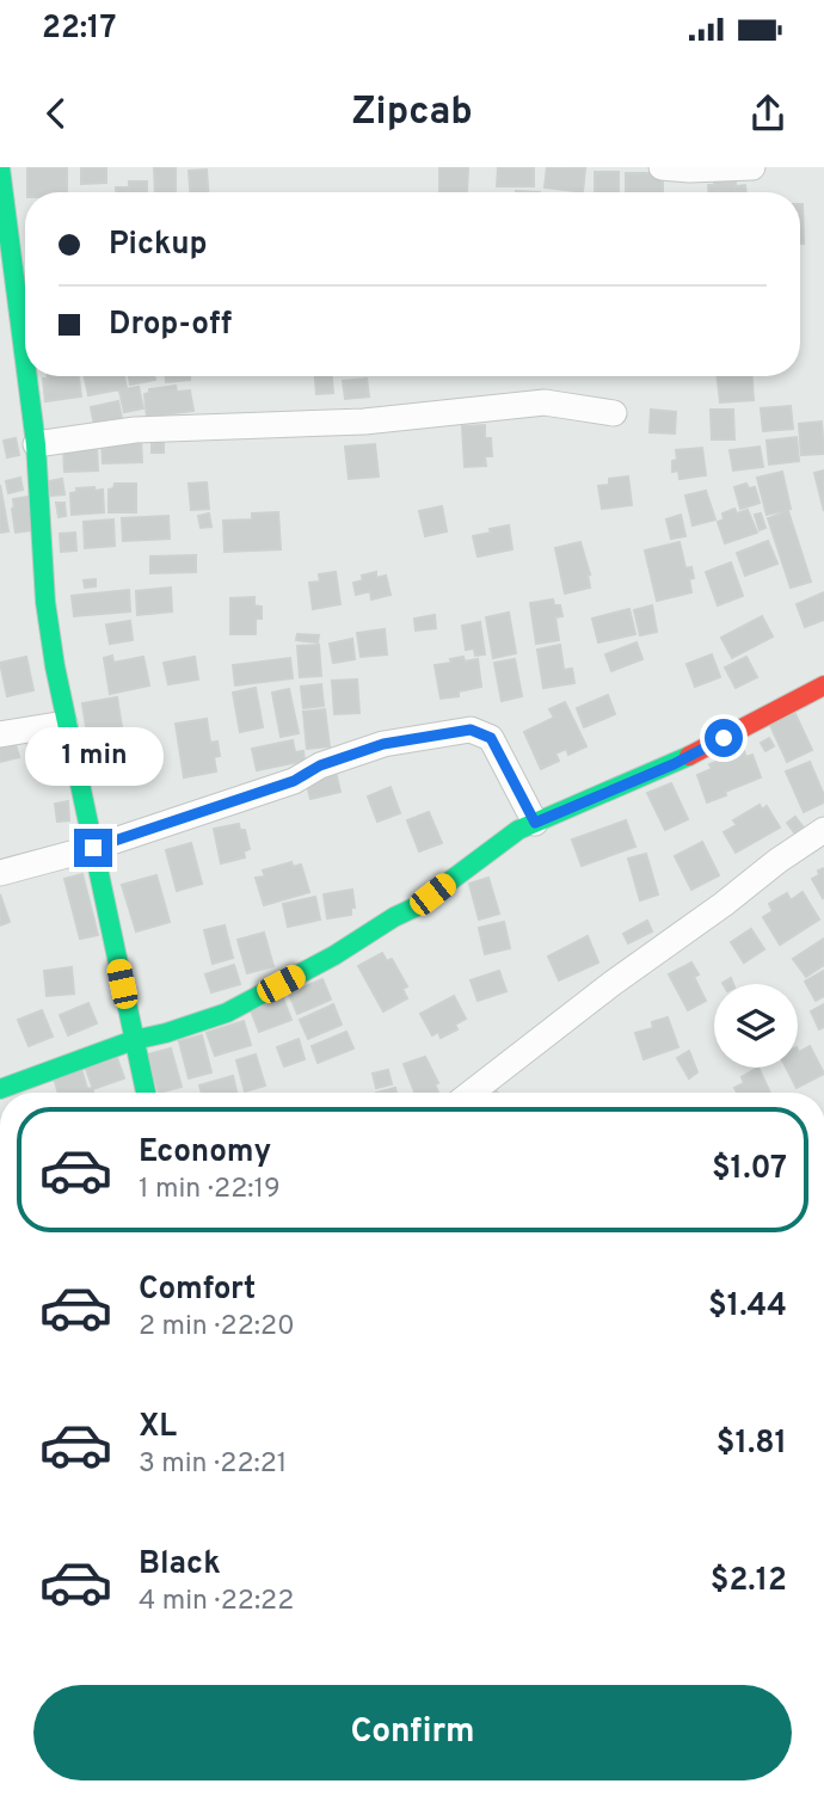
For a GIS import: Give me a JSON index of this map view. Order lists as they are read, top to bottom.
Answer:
{
  "page": {
    "status": "22:17",
    "header": "Zipcab",
    "banner": ["Pickup", "Drop-off"],
    "bubble": "1 min",
    "list": [
      {
        "name": "Economy",
        "note": "1 min · 22:19",
        "value": "$1.07"
      },
      {
        "name": "Comfort",
        "note": "2 min · 22:20",
        "value": "$1.44"
      },
      {
        "name": "XL",
        "note": "3 min · 22:21",
        "value": "$1.81"
      },
      {
        "name": "Black",
        "note": "4 min · 22:22",
        "value": "$2.12"
      }
    ],
    "buttons": "Confirm"
  }
}
